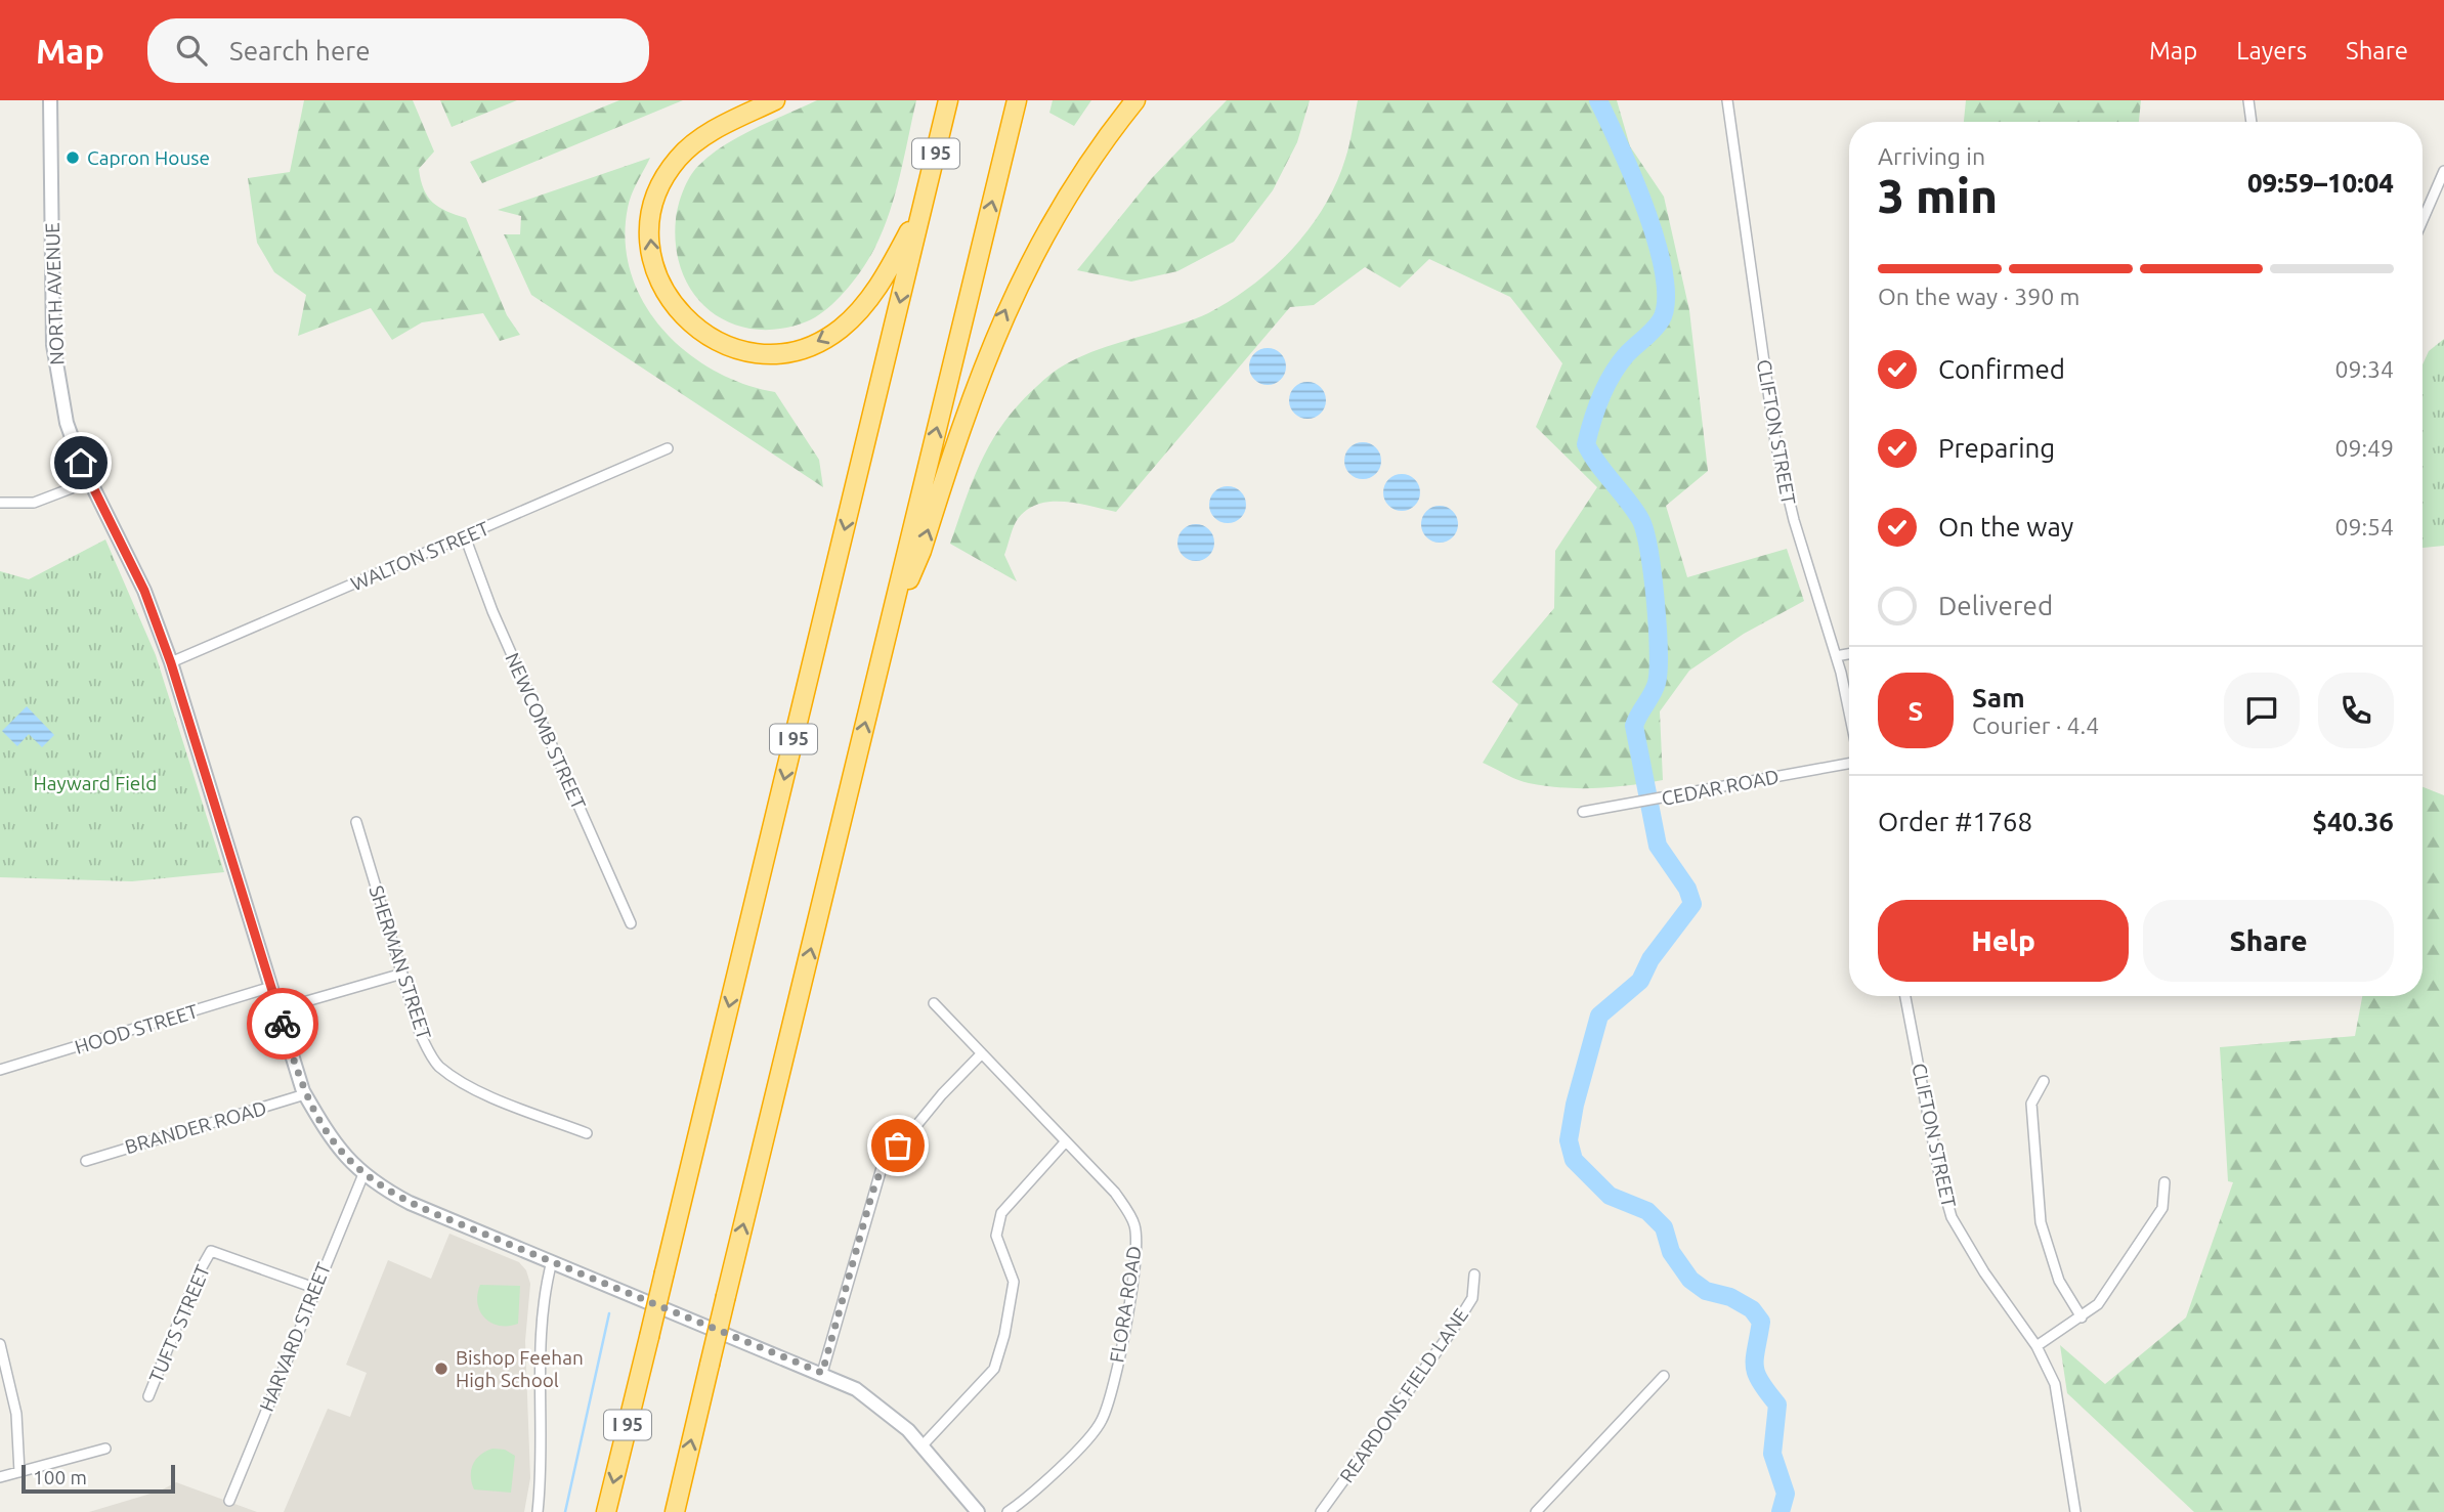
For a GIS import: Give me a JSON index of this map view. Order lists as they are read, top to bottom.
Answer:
{
  "streets": {
    "highway": ["I 95"],
    "main road": ["NORTH AVENUE"],
    "street": [
      "CLIFTON STREET",
      "WALTON STREET",
      "NEWCOMB STREET",
      "CEDAR ROAD",
      "SHERMAN STREET",
      "HOOD STREET",
      "BRANDER ROAD",
      "FLORA ROAD",
      "TUFTS STREET",
      "HARVARD STREET",
      "REARDONS FIELD LANE"
    ]
  },
  "crossings": [
    ["NORTH AVENUE", "WALTON STREET"],
    ["NORTH AVENUE", "HOOD STREET"],
    ["NORTH AVENUE", "BRANDER ROAD"],
    ["NORTH AVENUE", "HARVARD STREET"],
    ["WALTON STREET", "NEWCOMB STREET"],
    ["TUFTS STREET", "HARVARD STREET"]
  ],
  "parks": ["Hayward Field"],
  "places": ["Capron House", "Bishop Feehan High School"],
  "scale_bar": "100 m",
  "page": {
    "header": "Map",
    "search": "Search here",
    "nav": ["Map", "Layers", "Share"],
    "heading": ["3 min", "Arriving in", "09:59–10:04"],
    "panel": [
      "Sam",
      "Courier · 4.4",
      "Order #1768",
      "$40.36"
    ],
    "bar": "On the way · 390 m",
    "list": [
      ["Confirmed", "09:34"],
      ["Preparing", "09:49"],
      ["On the way", "09:54"],
      "Delivered"
    ],
    "round": "S",
    "buttons": ["Help", "Share"],
    "scale": "100 m"
  }
}
